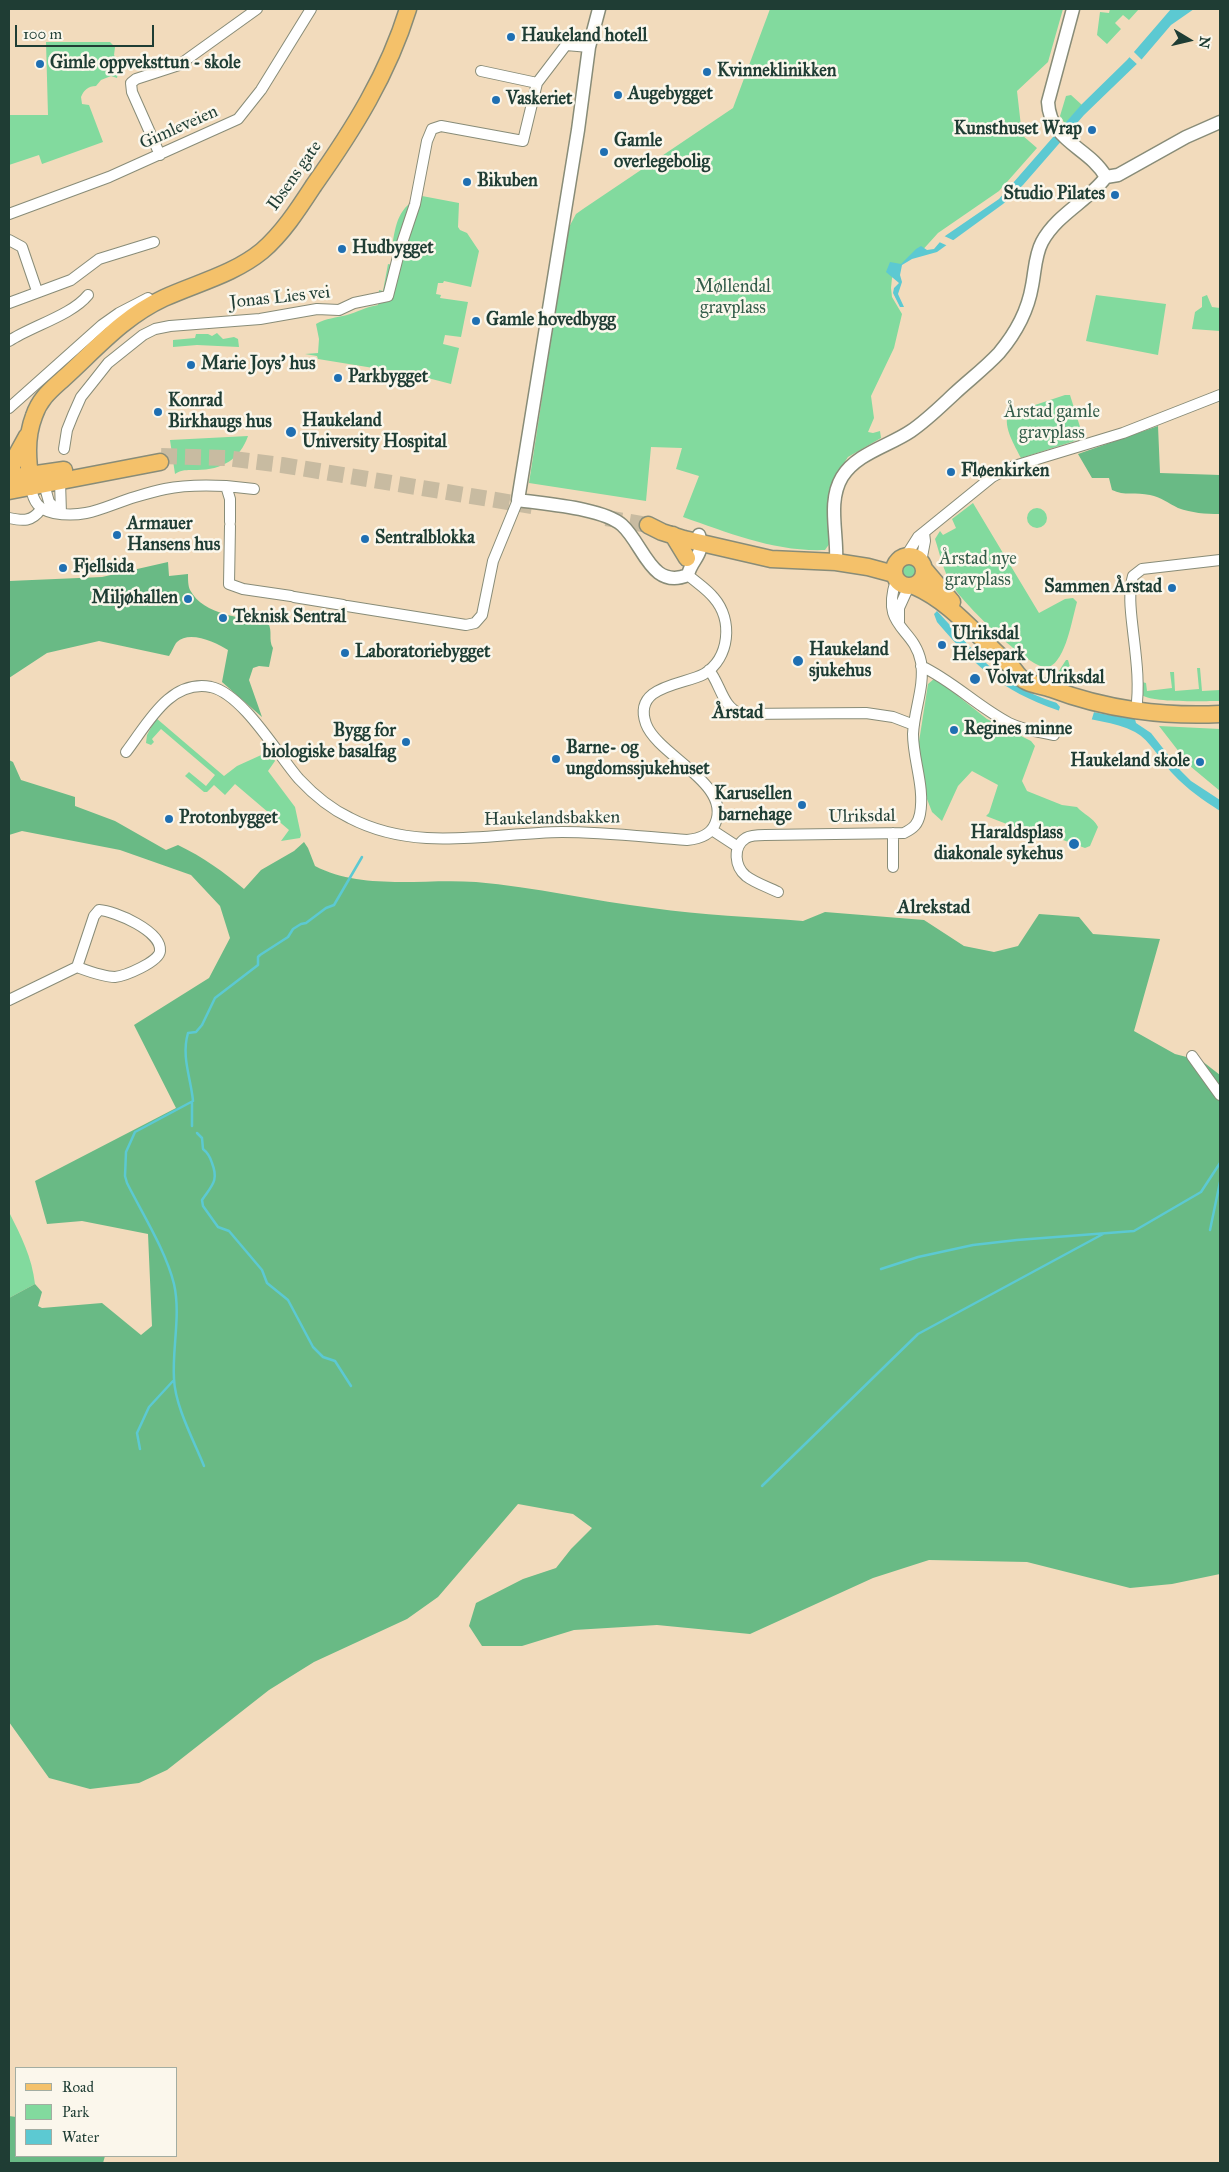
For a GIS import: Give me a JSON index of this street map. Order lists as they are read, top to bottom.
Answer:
{
  "streets": {
    "main road": ["Ibsens gate"],
    "street": [
      "Gimleveien",
      "Jonas Lies vei",
      "Ulriksdal",
      "Haukelandsbakken"
    ]
  },
  "districts": ["Årstad", "Alrekstad"],
  "parks": ["Møllendal gravplass", "Årstad gamle gravplass", "Årstad nye gravplass"],
  "places": [
    "Haukeland hotell",
    "Gimle oppveksttun - skole",
    "Kvinneklinikken",
    "Augebygget",
    "Vaskeriet",
    "Kunsthuset Wrap",
    "Gamle overlegebolig",
    "Bikuben",
    "Studio Pilates",
    "Hudbygget",
    "Gamle hovedbygg",
    "Marie Joys’ hus",
    "Parkbygget",
    "Konrad Birkhaugs hus",
    "Haukeland University Hospital",
    "Fløenkirken",
    "Armauer Hansens hus",
    "Sentralblokka",
    "Fjellsida",
    "Sammen Årstad",
    "Miljøhallen",
    "Teknisk Sentral",
    "Ulriksdal Helsepark",
    "Laboratoriebygget",
    "Haukeland sjukehus",
    "Volvat Ulriksdal",
    "Regines minne",
    "Bygg for biologiske basalfag",
    "Barne- og ungdomssjukehuset",
    "Haukeland skole",
    "Karusellen barnehage",
    "Protonbygget",
    "Haraldsplass diakonale sykehus"
  ],
  "legend": ["Road", "Park", "Water"],
  "scale_bar": "100 m",
  "north": "right"
}
